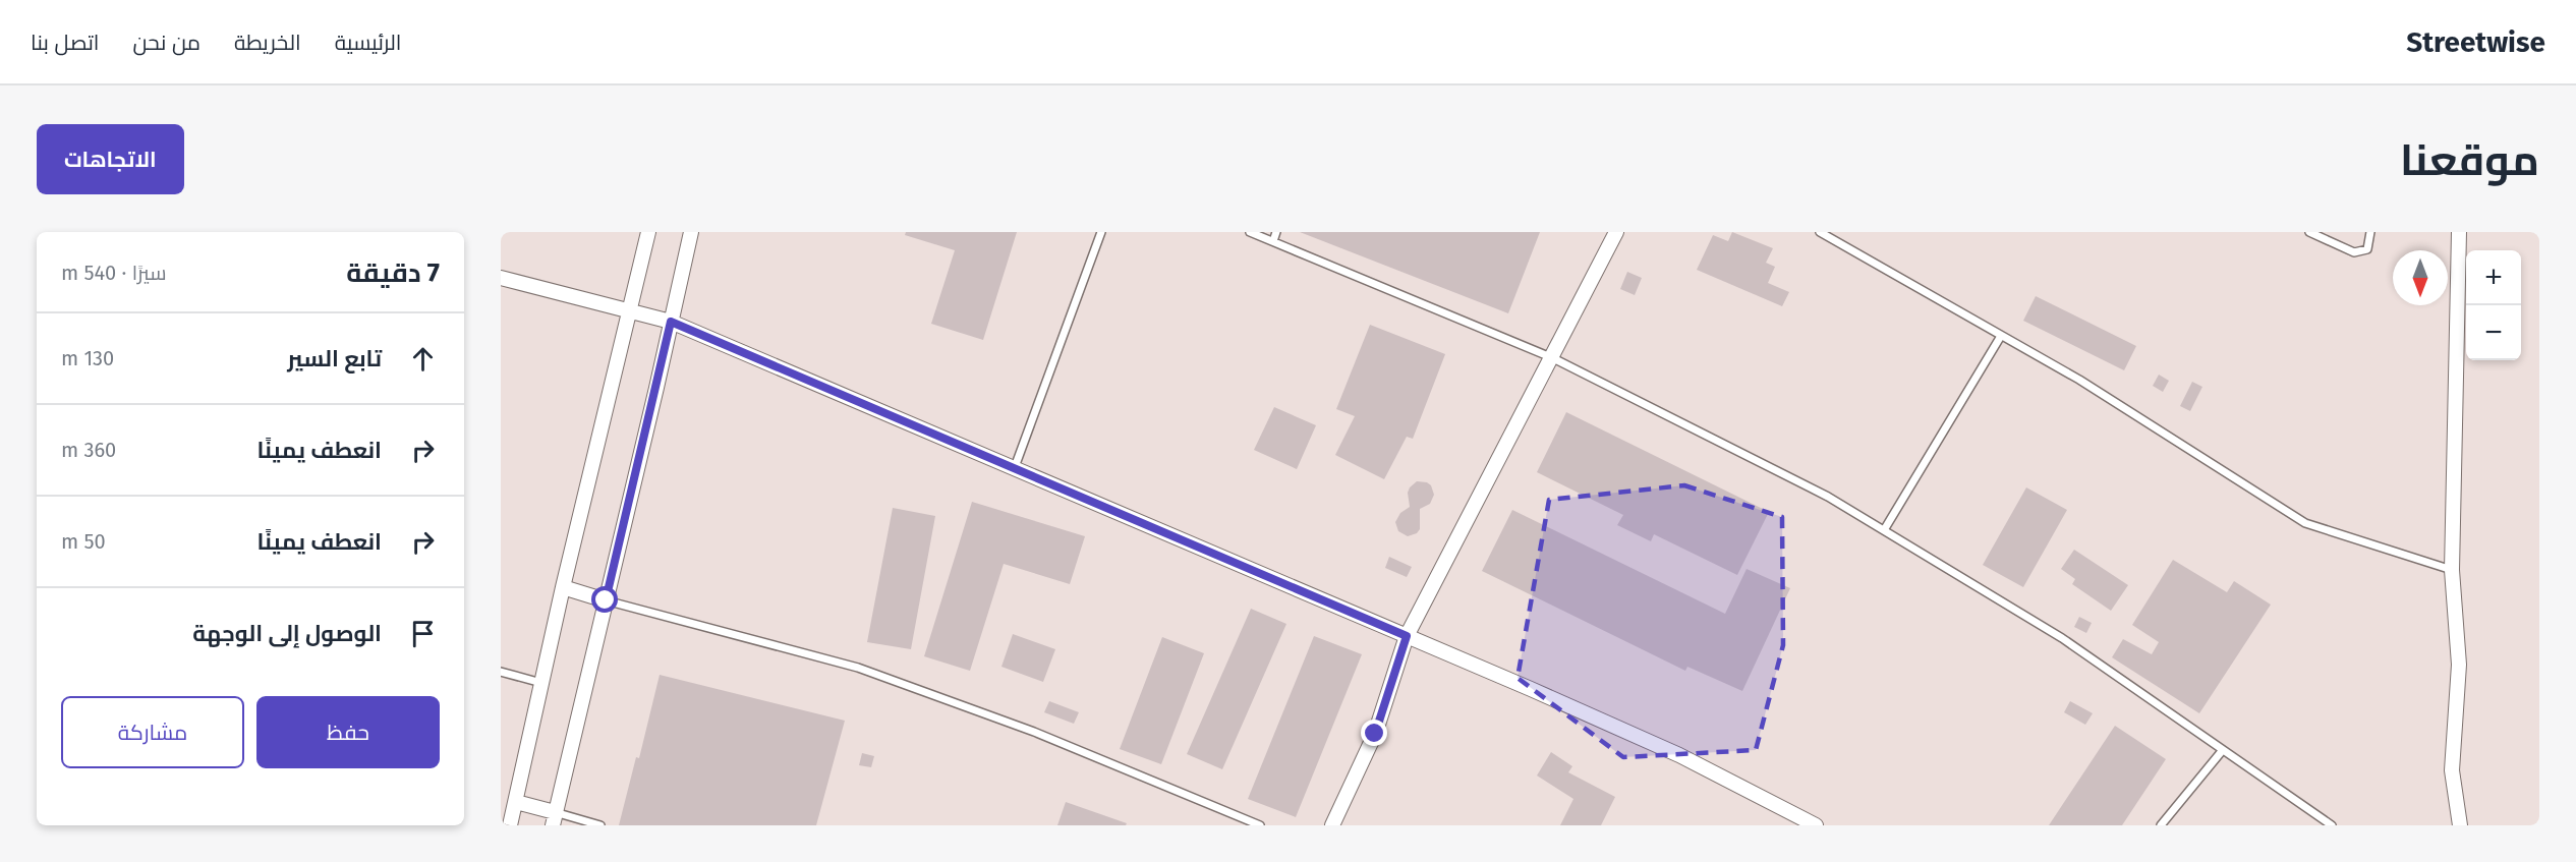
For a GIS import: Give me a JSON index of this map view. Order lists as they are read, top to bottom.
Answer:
{
  "north": "bottom",
  "page": {
    "header": "Streetwise",
    "nav": [
      "الرئيسية",
      "الخريطة",
      "من نحن",
      "اتصل بنا"
    ],
    "title": "موقعنا",
    "buttons": [
      "الاتجاهات",
      ["حفظ", "مشاركة"]
    ],
    "heading": ["7 دقيقة", "سيرًا · 540 m"],
    "map_buttons": ["+", "−"],
    "list": [
      ["تابع السير", "130 m"],
      ["انعطف يمينًا", "360 m"],
      ["انعطف يمينًا", "50 m"],
      "الوصول إلى الوجهة"
    ]
  }
}
